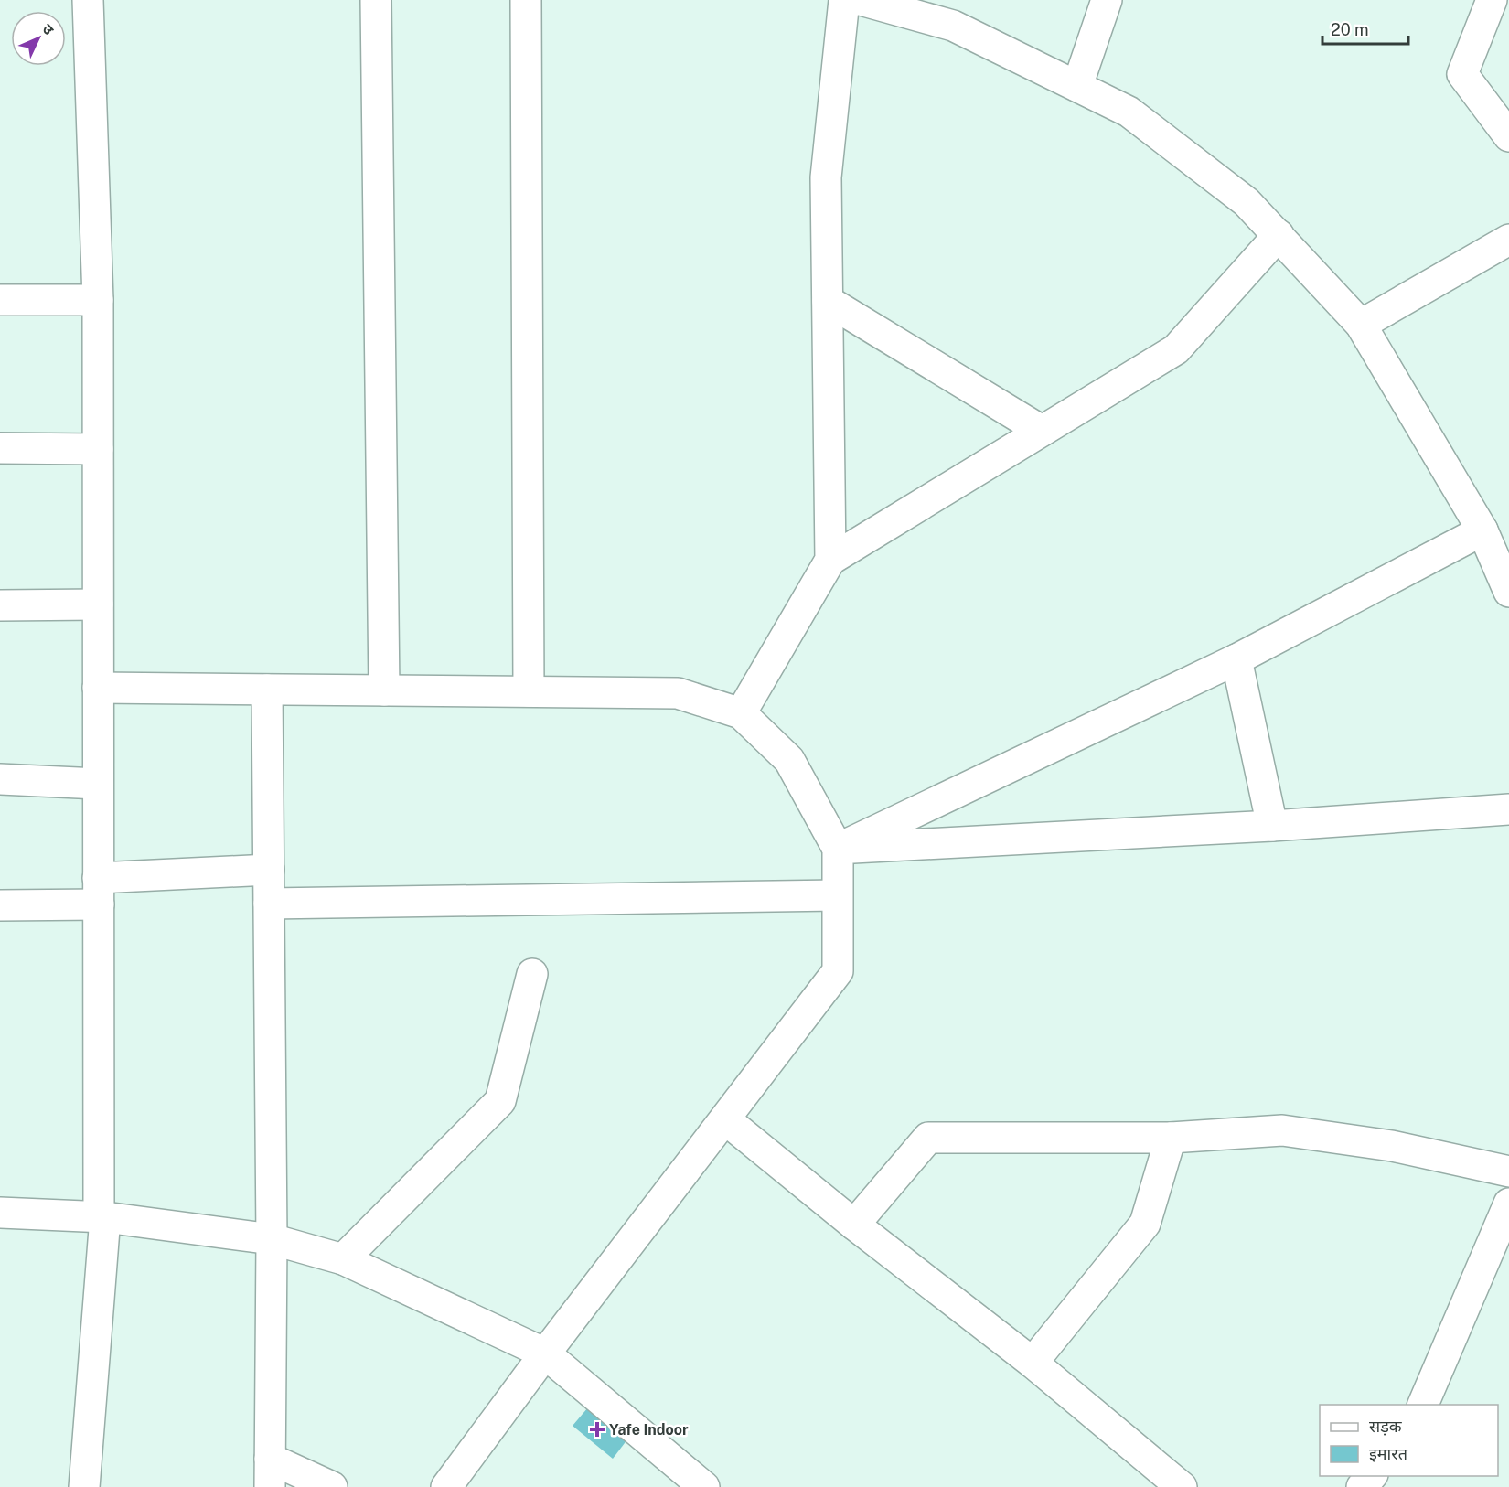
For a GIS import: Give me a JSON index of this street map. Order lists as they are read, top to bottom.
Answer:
{
  "places": {
    "health": ["Yafe Indoor"]
  },
  "legend": ["सड़क", "इमारत"],
  "scale_bar": "20 m",
  "north": "top right"
}
